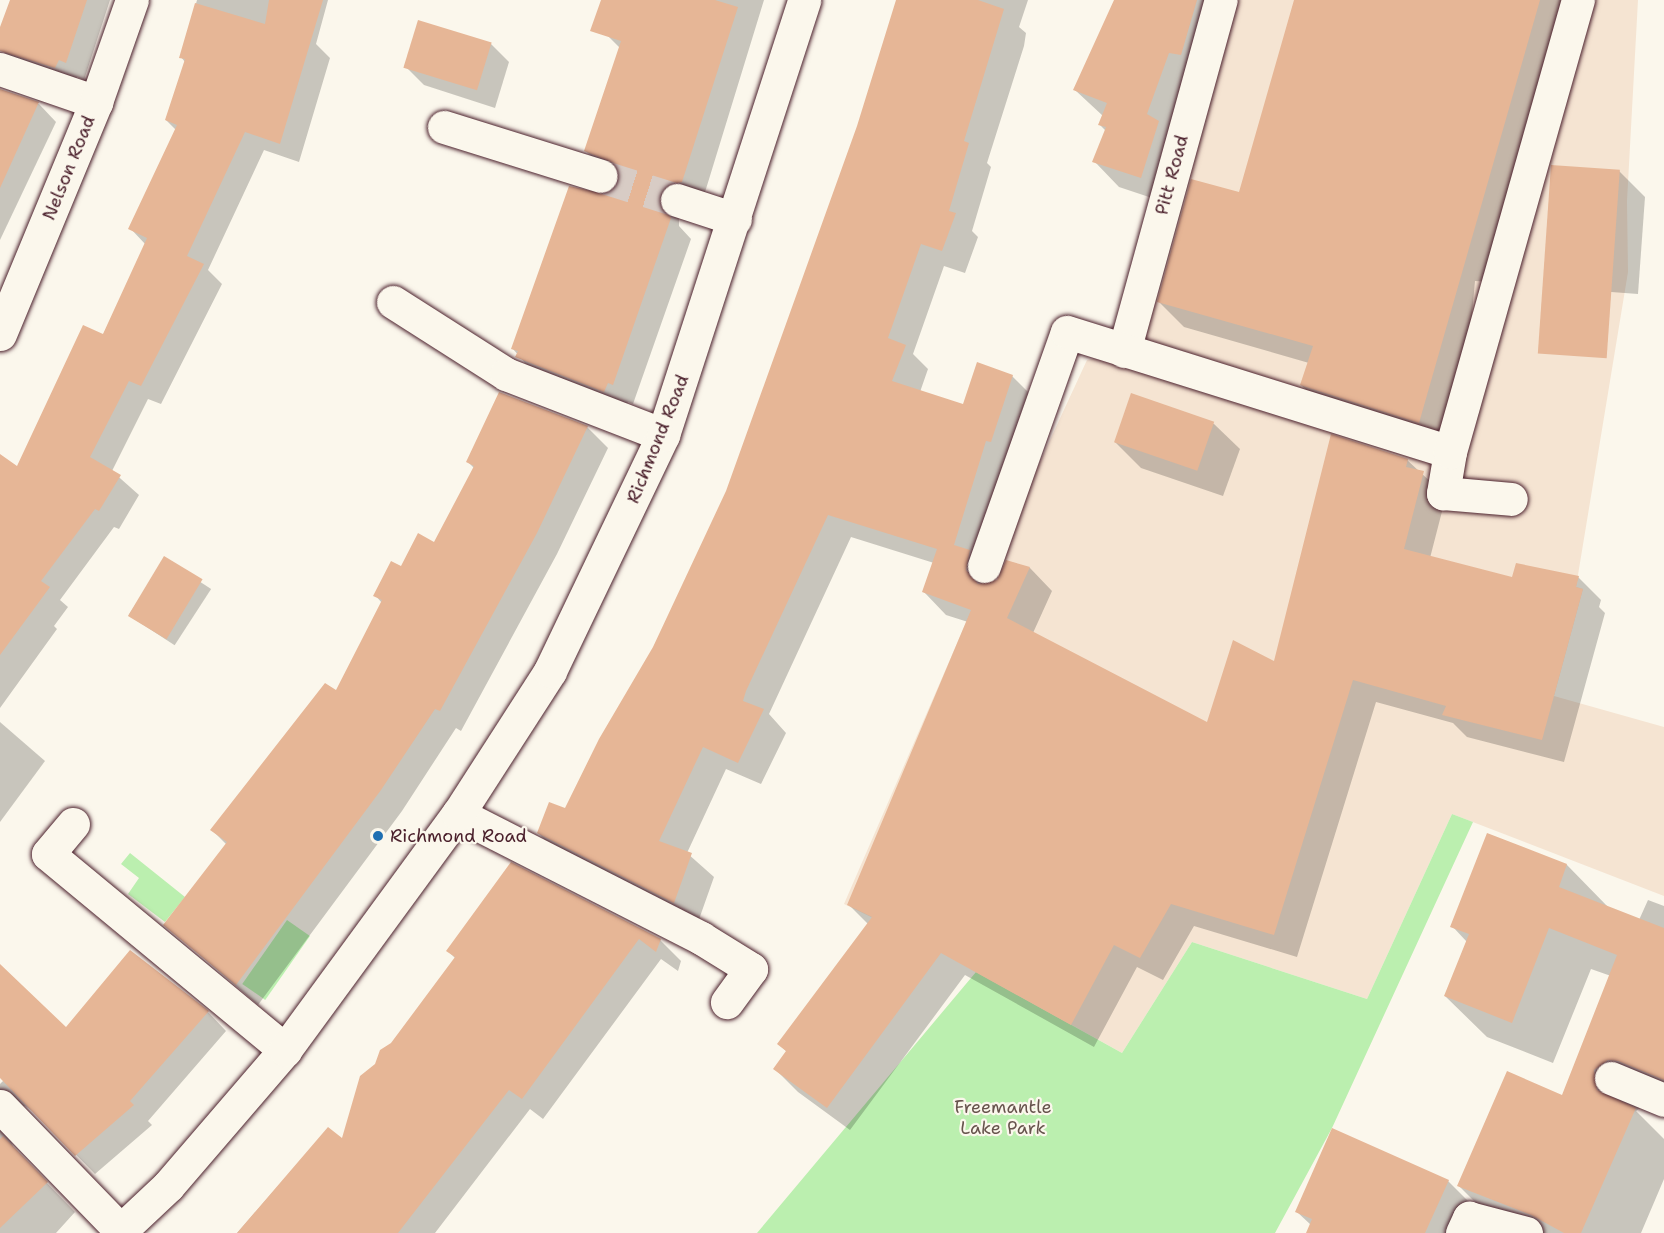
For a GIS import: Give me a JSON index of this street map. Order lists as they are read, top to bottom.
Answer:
{
  "streets": {
    "street": ["Nelson Road", "Pitt Road", "Richmond Road"]
  },
  "parks": ["Freemantle Lake Park"],
  "places": ["Richmond Road"]
}
